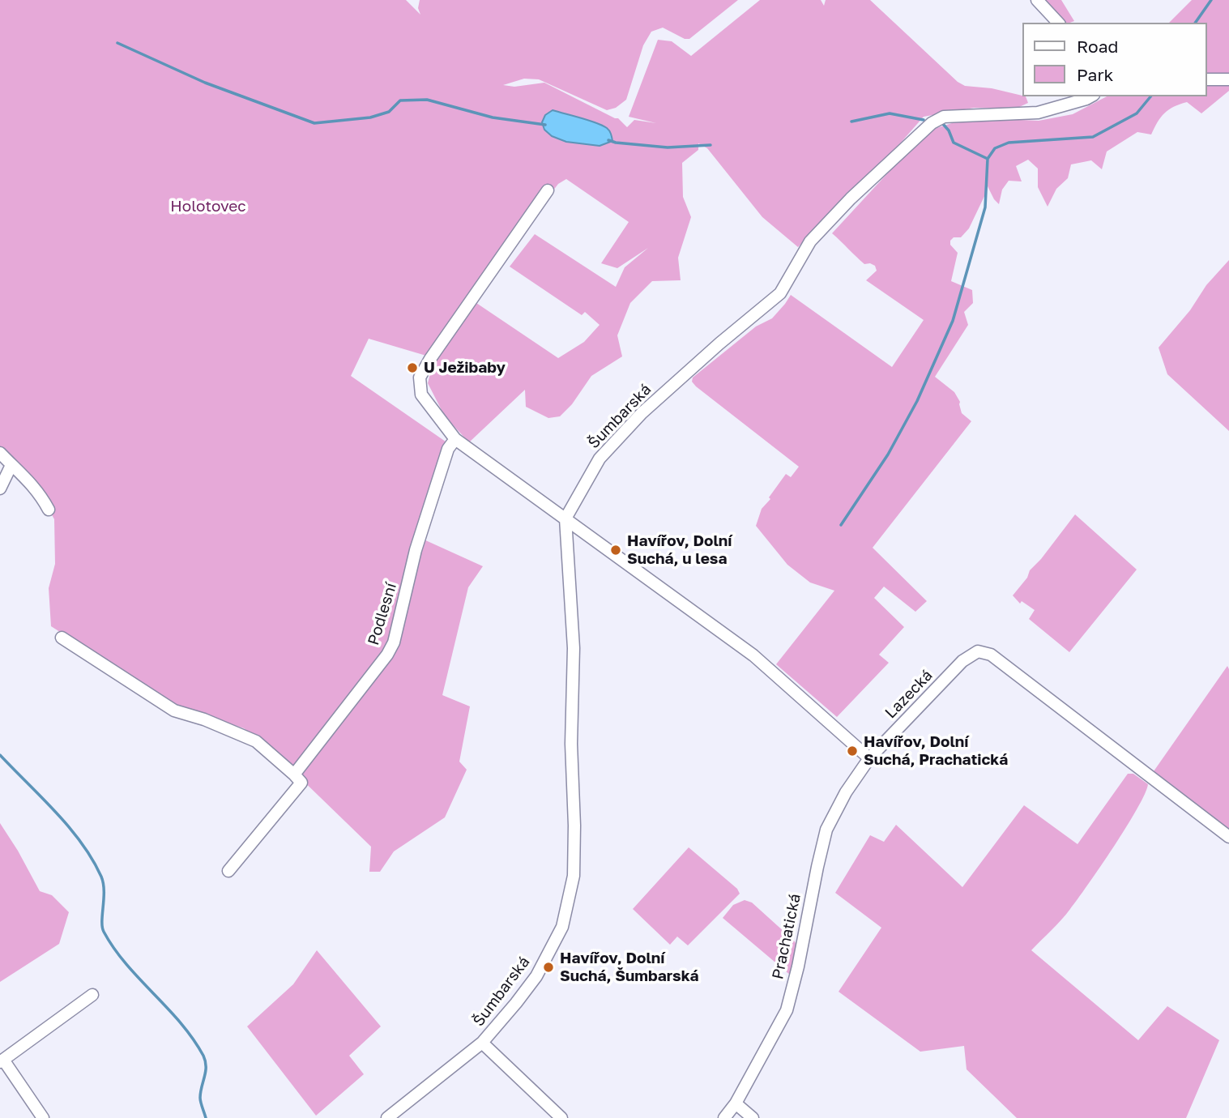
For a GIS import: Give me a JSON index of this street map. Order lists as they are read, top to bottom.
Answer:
{
  "streets": {
    "street": [
      "Šumbarská",
      "Podlesní",
      "Lazecká",
      "Prachatická"
    ]
  },
  "crossings": [
    ["Lazecká", "Prachatická"]
  ],
  "parks": ["Holotovec"],
  "places": [
    "U Ježibaby",
    "Havířov, Dolní Suchá, u lesa",
    "Havířov, Dolní Suchá, Prachatická",
    "Havířov, Dolní Suchá, Šumbarská"
  ],
  "legend": ["Road", "Park"]
}
